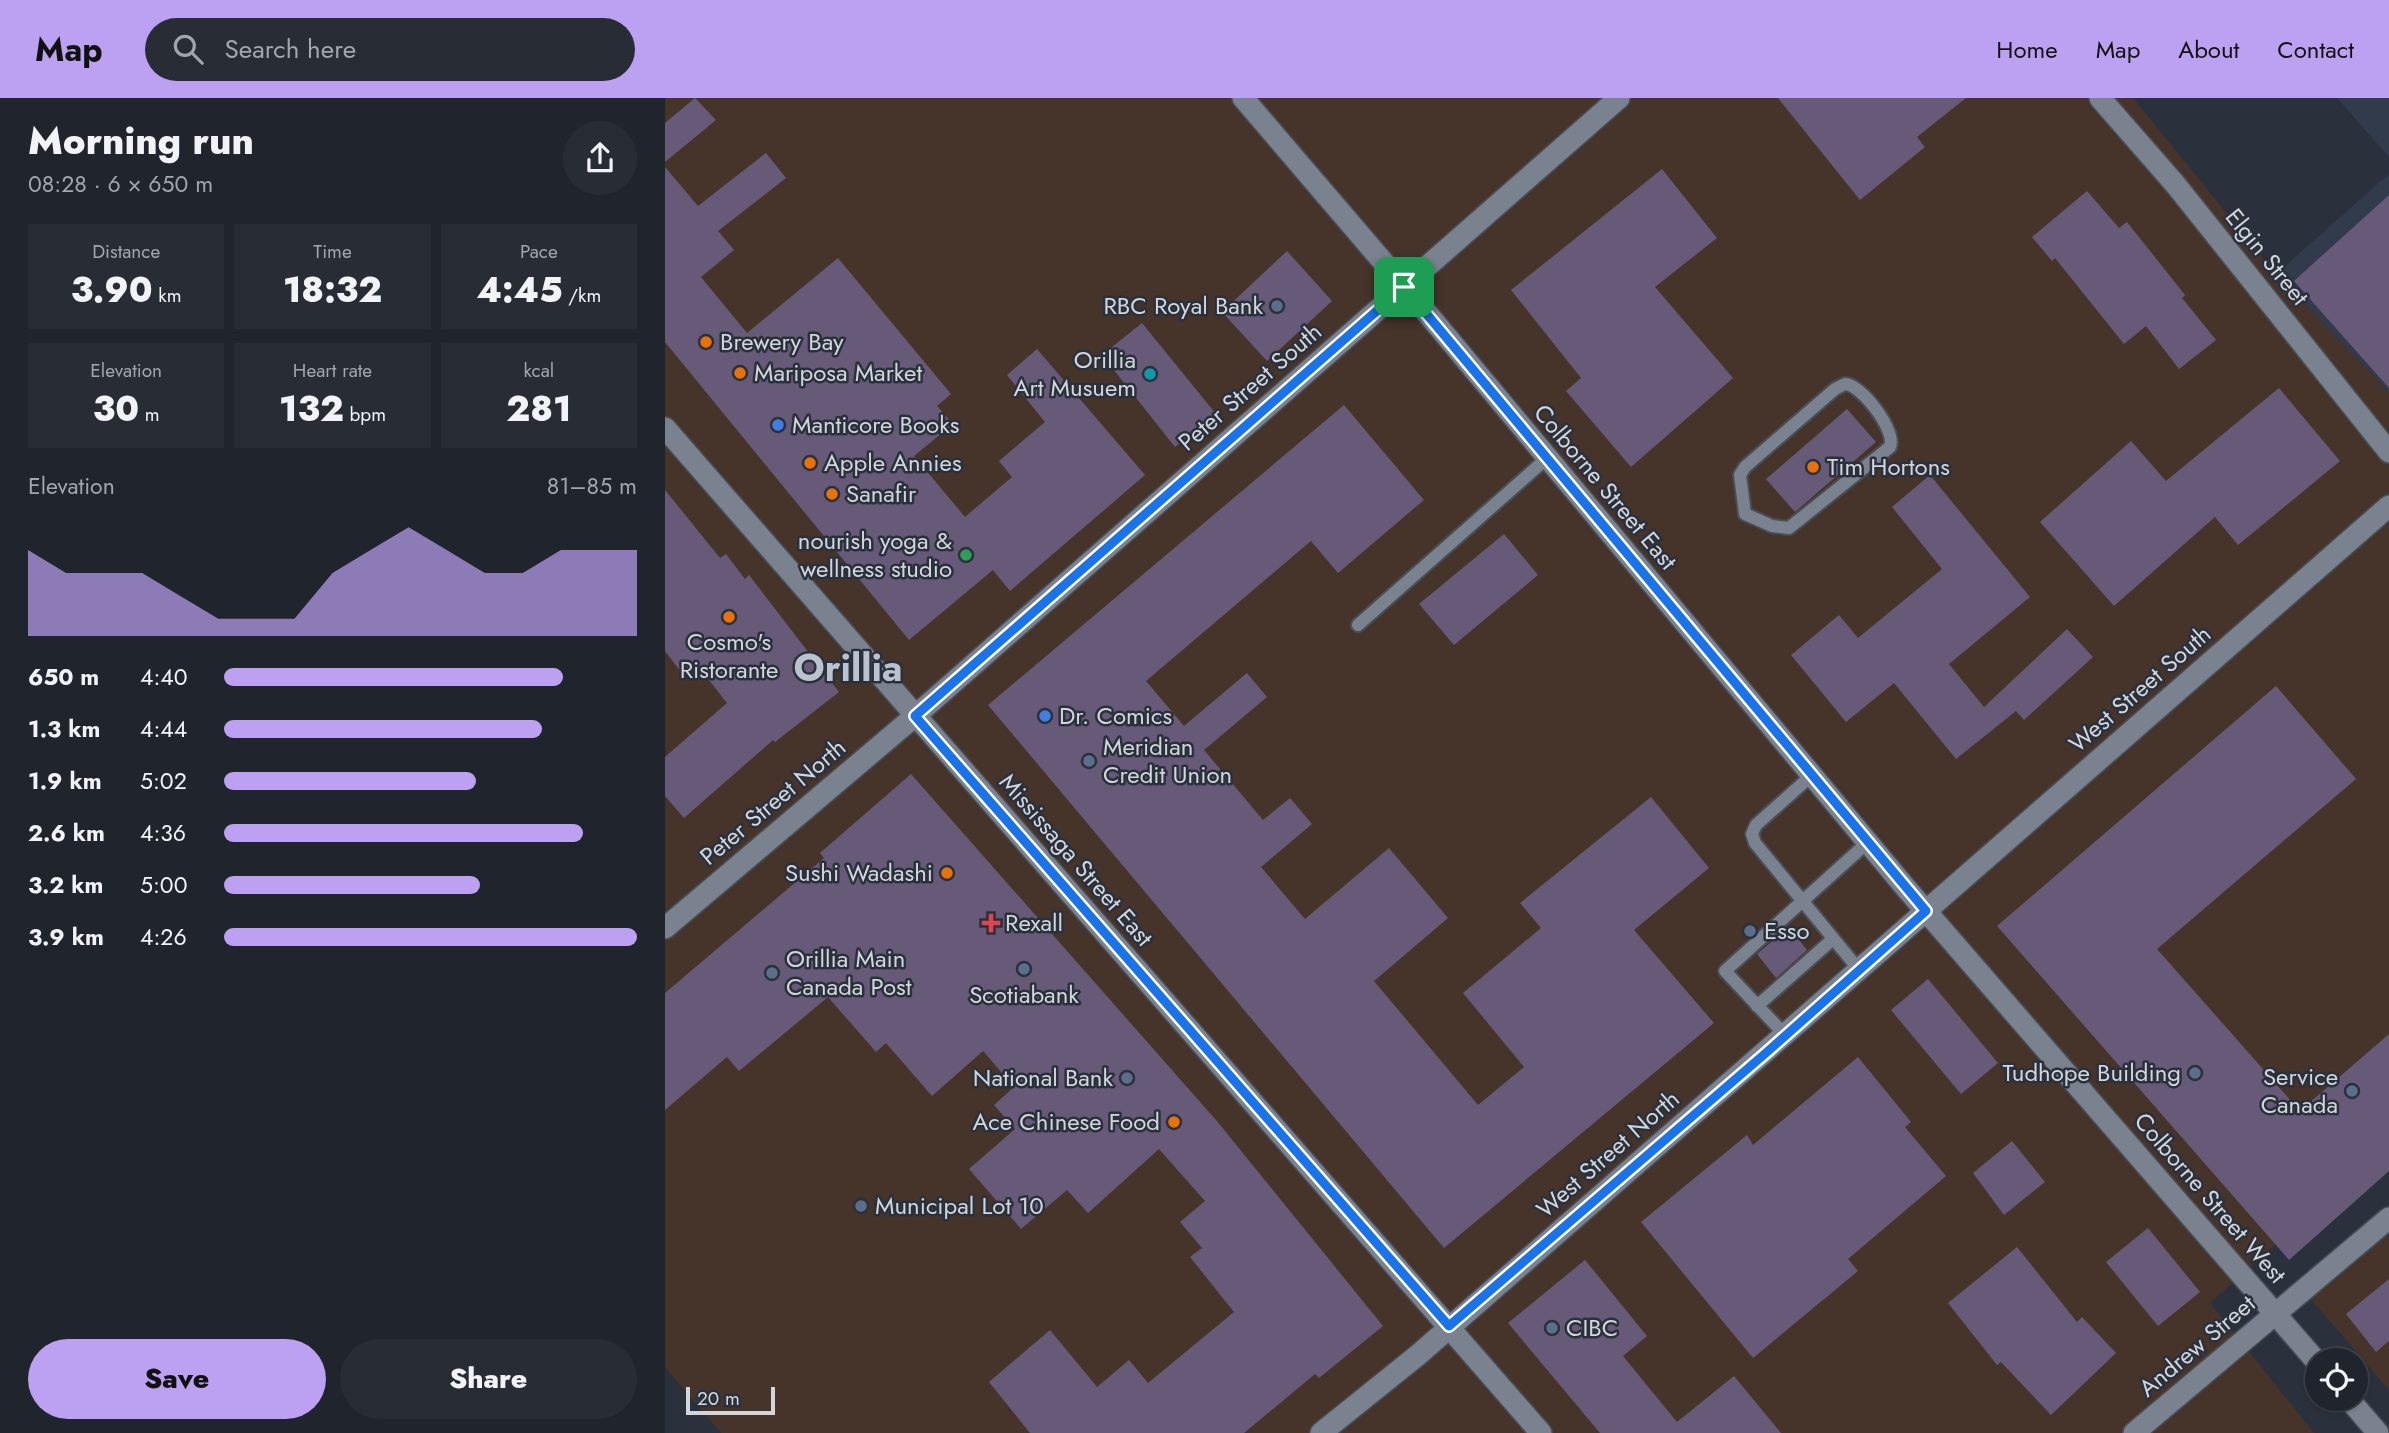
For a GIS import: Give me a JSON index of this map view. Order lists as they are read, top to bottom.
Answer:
{
  "streets": {
    "street": [
      "Elgin Street",
      "Peter Street South",
      "Colborne Street East",
      "West Street South",
      "Peter Street North",
      "Mississaga Street East",
      "West Street North",
      "Colborne Street West",
      "Andrew Street"
    ]
  },
  "crossings": [
    ["Peter Street South", "Colborne Street East"],
    ["Peter Street South", "Peter Street North"],
    ["Peter Street South", "Mississaga Street East"],
    ["Colborne Street East", "West Street South"],
    ["Colborne Street East", "West Street North"],
    ["Colborne Street East", "Colborne Street West"],
    ["West Street South", "West Street North"],
    ["West Street South", "Colborne Street West"],
    ["Peter Street North", "Mississaga Street East"],
    ["Mississaga Street East", "West Street North"],
    ["West Street North", "Colborne Street West"],
    ["Colborne Street West", "Andrew Street"]
  ],
  "districts": ["Orillia"],
  "places": {
    "other": [
      "RBC Royal Bank",
      "Brewery Bay",
      "Mariposa Market",
      "Orillia Art Musuem",
      "Manticore Books",
      "Apple Annies",
      "Tim Hortons",
      "Sanafir",
      "nourish yoga & wellness studio",
      "Cosmo's Ristorante",
      "Dr. Comics",
      "Meridian Credit Union",
      "Sushi Wadashi",
      "Esso",
      "Scotiabank",
      "Orillia Main Canada Post",
      "Tudhope Building",
      "National Bank",
      "Service Canada",
      "Ace Chinese Food",
      "Municipal Lot 10",
      "CIBC"
    ],
    "health": ["Rexall"]
  },
  "scale_bar": "20 m",
  "page": {
    "header": "Map",
    "search": "Search here",
    "nav": [
      "Home",
      "Map",
      "About",
      "Contact"
    ],
    "heading": ["Morning run", "08:28 · 6 × 650 m"],
    "stats": [
      ["Distance", "3.90 km"],
      ["Time", "18:32"],
      ["Pace", "4:45 /km"],
      ["Elevation", "30 m"],
      ["Heart rate", "132 bpm"],
      ["kcal", "281"]
    ],
    "chart": ["Elevation", "81–85 m"],
    "list": [
      {
        "name": "650 m",
        "note": "4:40"
      },
      {
        "name": "1.3 km",
        "note": "4:44"
      },
      {
        "name": "1.9 km",
        "note": "5:02"
      },
      {
        "name": "2.6 km",
        "note": "4:36"
      },
      {
        "name": "3.2 km",
        "note": "5:00"
      },
      {
        "name": "3.9 km",
        "note": "4:26"
      }
    ],
    "buttons": ["Save", "Share"],
    "scale": "20 m"
  }
}
